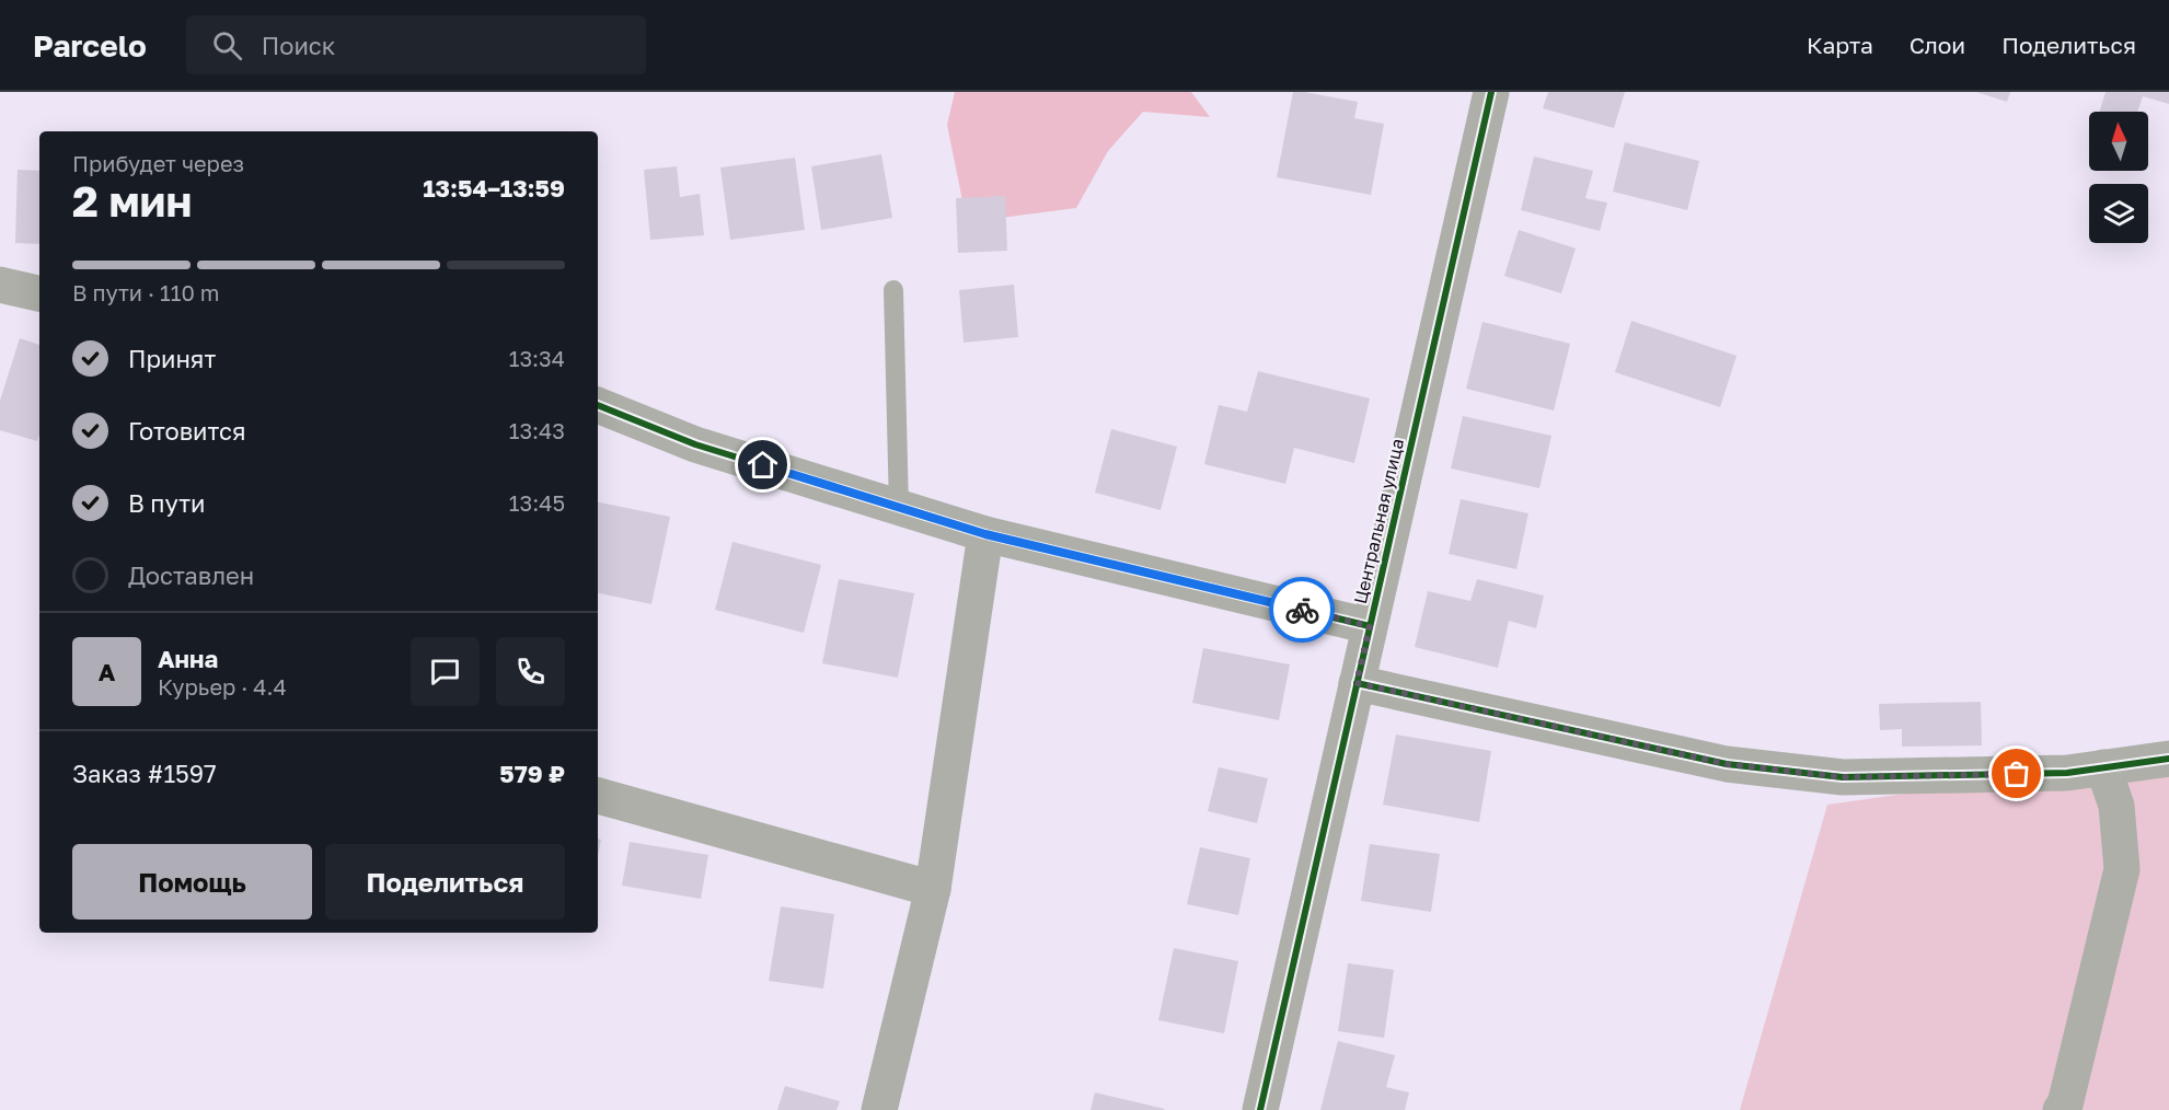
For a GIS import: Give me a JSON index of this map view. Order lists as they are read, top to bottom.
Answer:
{
  "streets": {
    "street": ["Центральная улица"]
  },
  "north": "top",
  "page": {
    "header": "Parcelo",
    "search": "Поиск",
    "nav": ["Карта", "Слои", "Поделиться"],
    "heading": ["2 мин", "Прибудет через", "13:54–13:59"],
    "panel": [
      "Анна",
      "Курьер · 4.4",
      "Заказ #1597",
      "579 ₽"
    ],
    "bar": "В пути · 110 m",
    "list": [
      ["Принят", "13:34"],
      ["Готовится", "13:43"],
      ["В пути", "13:45"],
      "Доставлен"
    ],
    "round": "А",
    "buttons": ["Помощь", "Поделиться"]
  }
}
